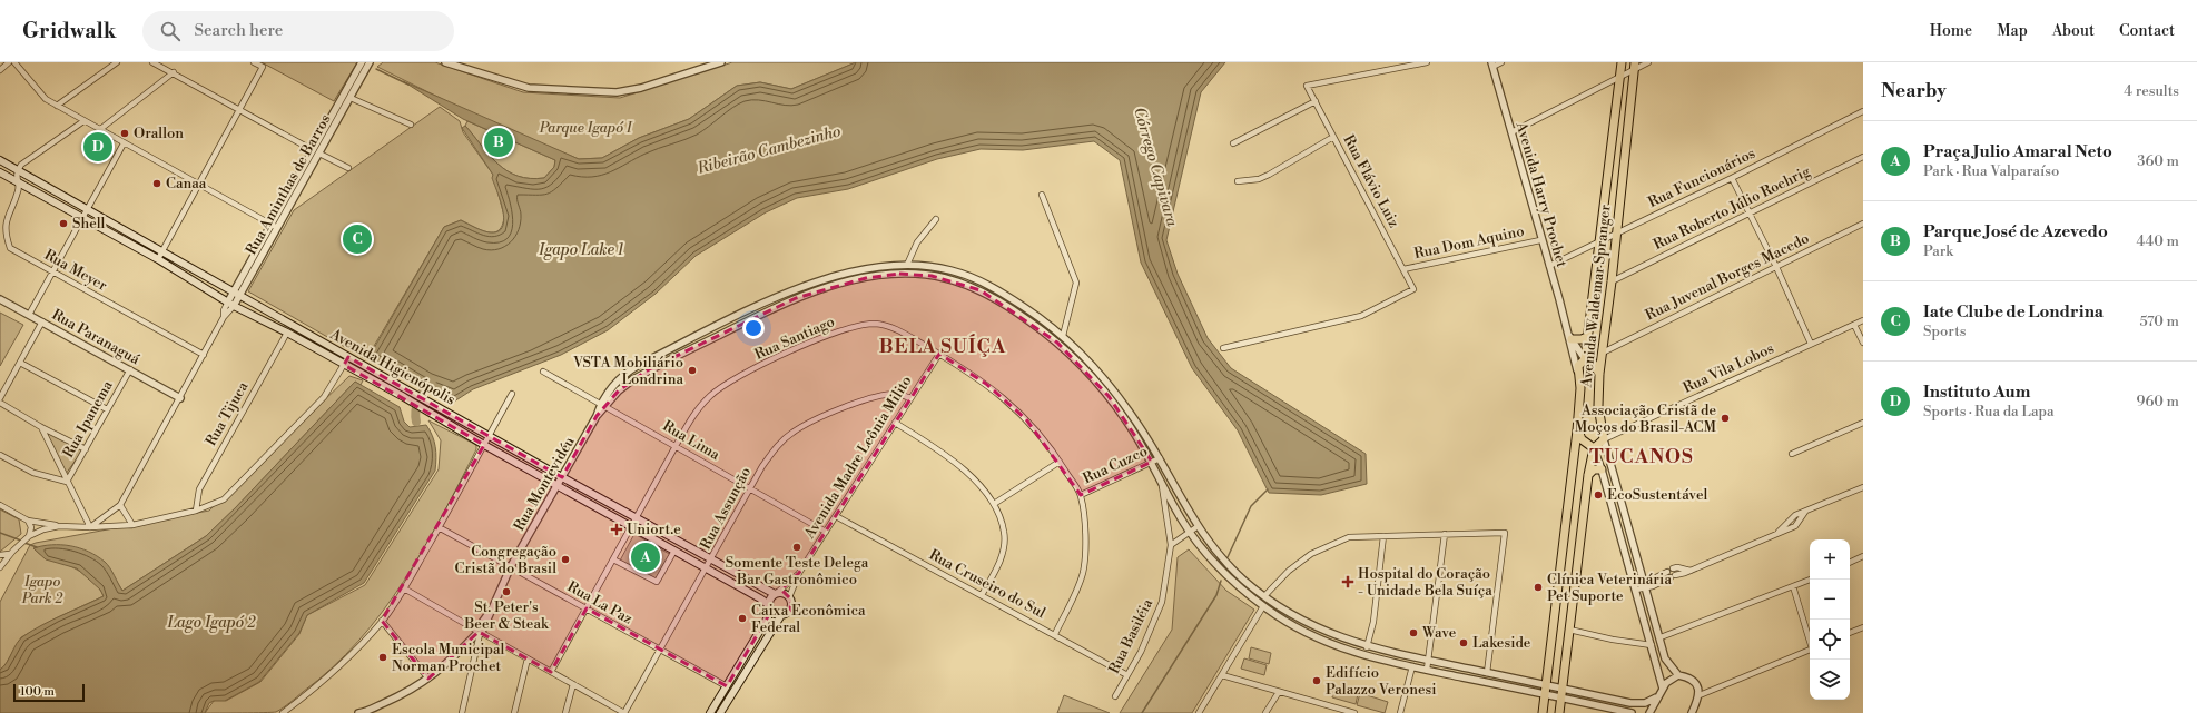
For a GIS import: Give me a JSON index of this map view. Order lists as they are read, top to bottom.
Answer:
{
  "streets": {
    "main road": ["Avenida Waldemar Spranger", "Avenida Higienópolis"],
    "street": [
      "Rua Funcionários",
      "Rua Flávio Luiz",
      "Rua Aminthas de Barros",
      "Avenida Harry Prochet",
      "Rua Roberto Júlio Roehrig",
      "Rua Dom Aquino",
      "Rua Meyer",
      "Rua Juvenal Borges Macedo",
      "Rua Paranaguá",
      "Rua Santiago",
      "Rua Vila Lobos",
      "Rua Tijuca",
      "Rua Ipanema",
      "Rua Lima",
      "Avenida Madre Leônia Milito",
      "Rua Cuzco",
      "Rua Montevidéu",
      "Rua Assunção",
      "Rua Cruseiro do Sul",
      "Rua La Paz",
      "Rua Basiléia"
    ]
  },
  "crossings": [
    ["Rua Funcionários", "Avenida Harry Prochet"],
    ["Rua Funcionários", "Avenida Waldemar Spranger"],
    ["Rua Flávio Luiz", "Rua Dom Aquino"],
    ["Rua Aminthas de Barros", "Rua Meyer"],
    ["Rua Aminthas de Barros", "Rua Paranaguá"],
    ["Rua Aminthas de Barros", "Avenida Higienópolis"],
    ["Avenida Harry Prochet", "Rua Dom Aquino"],
    ["Avenida Harry Prochet", "Avenida Waldemar Spranger"],
    ["Rua Roberto Júlio Roehrig", "Avenida Waldemar Spranger"],
    ["Rua Meyer", "Avenida Higienópolis"],
    ["Rua Juvenal Borges Macedo", "Avenida Waldemar Spranger"],
    ["Avenida Waldemar Spranger", "Rua Vila Lobos"],
    ["Rua Paranaguá", "Rua Ipanema"],
    ["Rua Santiago", "Avenida Higienópolis"],
    ["Rua Santiago", "Rua Lima"],
    ["Rua Santiago", "Avenida Madre Leônia Milito"],
    ["Rua Santiago", "Rua Cuzco"],
    ["Rua Santiago", "Rua Cruseiro do Sul"],
    ["Rua Santiago", "Rua La Paz"],
    ["Avenida Higienópolis", "Rua Tijuca"],
    ["Avenida Higienópolis", "Avenida Madre Leônia Milito"],
    ["Avenida Higienópolis", "Rua Montevidéu"],
    ["Avenida Higienópolis", "Rua Assunção"],
    ["Rua Lima", "Avenida Madre Leônia Milito"],
    ["Rua Lima", "Rua Montevidéu"],
    ["Rua Lima", "Rua Assunção"],
    ["Avenida Madre Leônia Milito", "Rua Assunção"],
    ["Avenida Madre Leônia Milito", "Rua Cruseiro do Sul"],
    ["Rua Montevidéu", "Rua La Paz"],
    ["Rua Assunção", "Rua La Paz"],
    ["Rua Cruseiro do Sul", "Rua Basiléia"]
  ],
  "districts": ["BELA SUÍÇA", "TUCANOS"],
  "water": [
    "Ribeirão Cambezinho",
    "Córrego Capivara",
    "Igapo Lake 1",
    "Lago Igapó 2"
  ],
  "parks": ["Parque Igapó I", "Igapo Park 2"],
  "places": {
    "other": [
      "Orallon",
      "Canaa",
      "Shell",
      "VSTA Mobiliário Londrina",
      "Associação Cristã de Moços do Brasil-ACM",
      "EcoSustentável",
      "Somente Teste Delega Bar Gastronômico",
      "Congregação Cristã do Brasil",
      "Clínica Veterinária Pet Suporte",
      "St. Peter's Beer & Steak",
      "Caixa Econômica Federal",
      "Wave",
      "Lakeside",
      "Escola Municipal Norman Prochet",
      "Edifício Palazzo Veronesi"
    ],
    "health": ["Uniort.e", "Hospital do Coração - Unidade Bela Suíça"]
  },
  "scale_bar": "100 m",
  "page": {
    "header": "Gridwalk",
    "search": "Search here",
    "nav": [
      "Home",
      "Map",
      "About",
      "Contact"
    ],
    "heading": ["Nearby", "4 results"],
    "list": [
      {
        "mark": "A",
        "name": "Praça Julio Amaral Neto",
        "note": "Park · Rua Valparaíso",
        "value": "360 m"
      },
      {
        "mark": "B",
        "name": "Parque José de Azevedo",
        "note": "Park",
        "value": "440 m"
      },
      {
        "mark": "C",
        "name": "Iate Clube de Londrina",
        "note": "Sports",
        "value": "570 m"
      },
      {
        "mark": "D",
        "name": "Instituto Aum",
        "note": "Sports · Rua da Lapa",
        "value": "960 m"
      }
    ],
    "pins": [
      "B",
      "D",
      "C",
      "A"
    ],
    "map_buttons": ["+", "−"],
    "scale": "100 m"
  }
}
